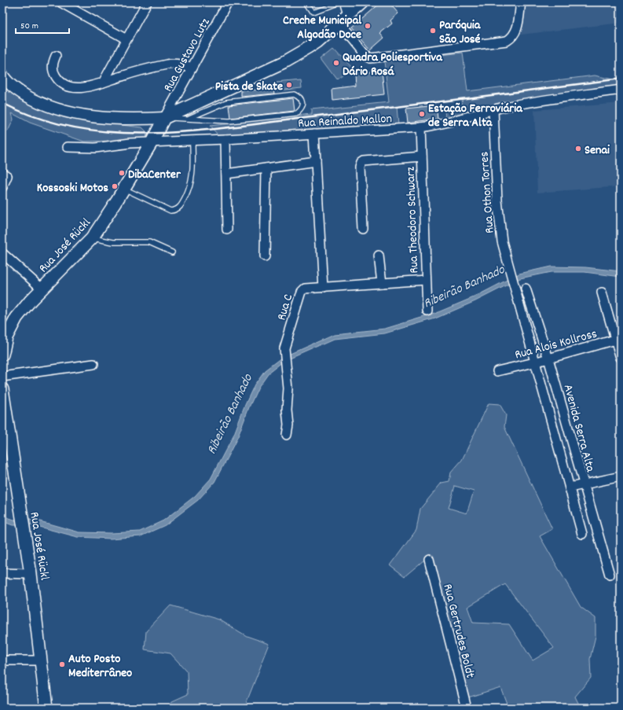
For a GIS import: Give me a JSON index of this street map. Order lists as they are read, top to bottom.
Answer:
{
  "streets": {
    "main road": ["Rua José Rückl"],
    "street": [
      "Rua Gustavo Lutz",
      "Rua Reinaldo Mallon",
      "Rua Othon Torres",
      "Rua Theodoro Schwarz",
      "Rua C",
      "Rua Alois Kollross",
      "Avenida Serra Alta",
      "Rua Gertrudes Boldt"
    ]
  },
  "crossings": [
    ["Rua Gustavo Lutz", "Rua José Rückl"],
    ["Rua Reinaldo Mallon", "Rua Othon Torres"],
    ["Rua Reinaldo Mallon", "Rua Theodoro Schwarz"],
    ["Rua Reinaldo Mallon", "Rua José Rückl"],
    ["Rua Othon Torres", "Avenida Serra Alta"],
    ["Rua Theodoro Schwarz", "Rua C"],
    ["Rua Alois Kollross", "Avenida Serra Alta"]
  ],
  "water": ["Ribeirão Banhado"],
  "places": [
    "Creche Municipal Algodão Doce",
    "Paróquia São José",
    "Quadra Poliesportiva Dário Rosá",
    "Pista de Skate",
    "Estação Ferroviária de Serra Alta",
    "Senai",
    "DibaCenter",
    "Kossoski Motos",
    "Auto Posto Mediterrâneo"
  ],
  "scale_bar": "50 m"
}
